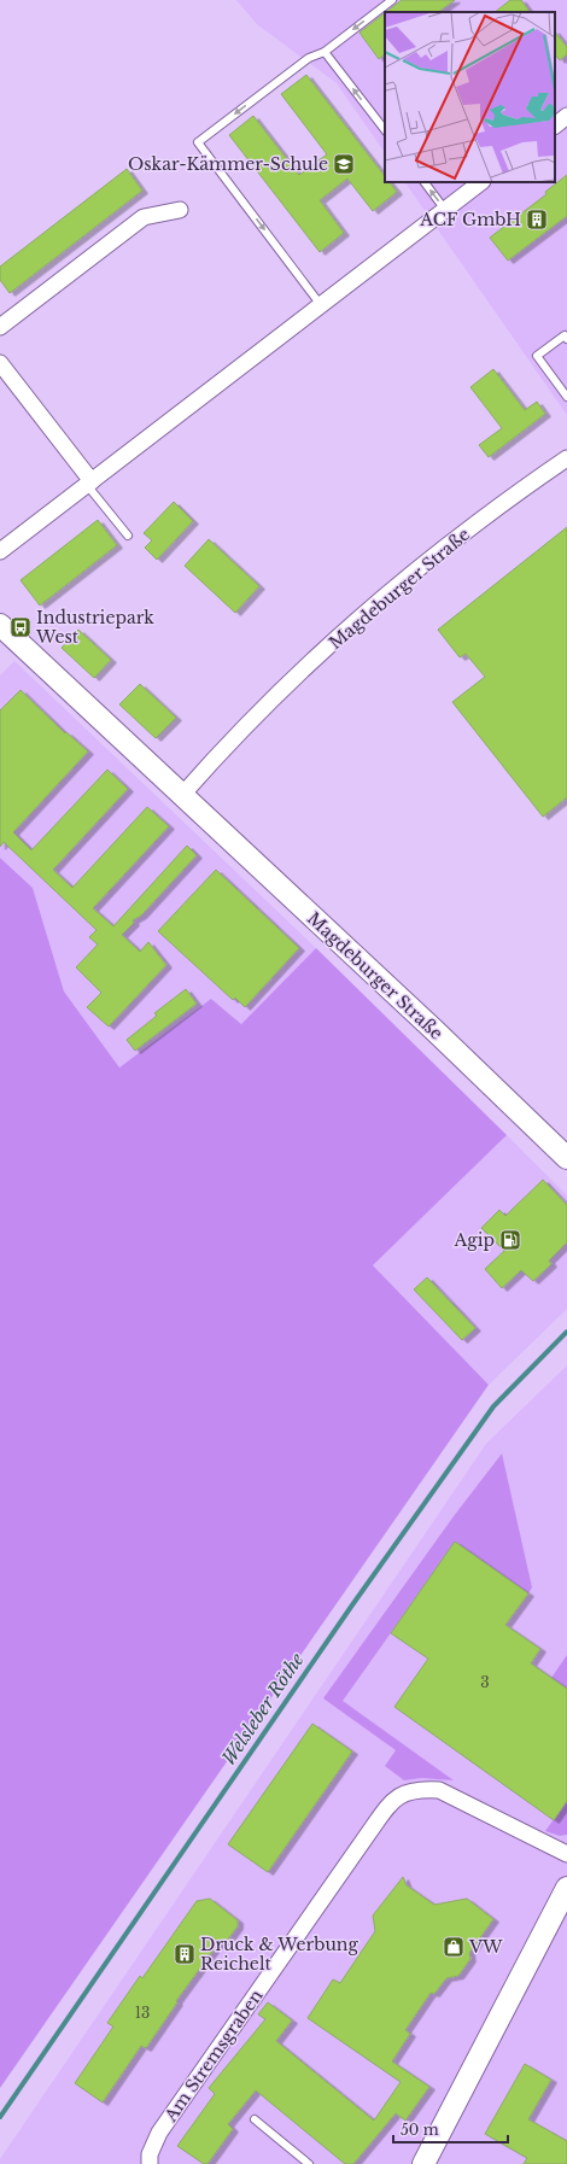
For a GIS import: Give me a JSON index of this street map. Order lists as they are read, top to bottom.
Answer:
{
  "streets": {
    "main road": ["Magdeburger Straße"],
    "street": ["Am Stremsgraben"]
  },
  "water": ["Welsleber Röthe"],
  "places": {
    "school or university": ["Oskar-Kämmer-Schule"],
    "building": ["ACF GmbH", "Druck & Werbung Reichelt"],
    "bus stop": ["Industriepark West"],
    "fuel station": ["Agip"],
    "shop": ["VW"]
  },
  "house_numbers": ["3", "13"],
  "scale_bar": "50 m"
}
